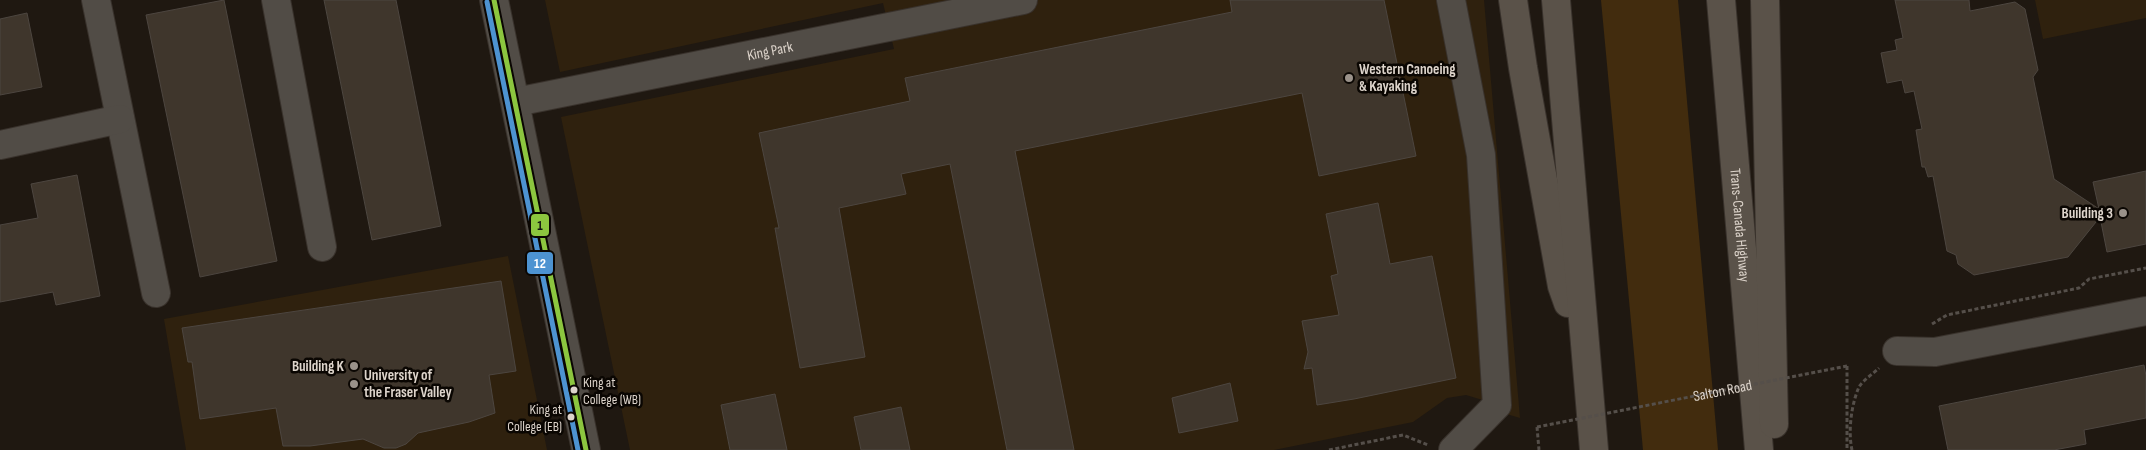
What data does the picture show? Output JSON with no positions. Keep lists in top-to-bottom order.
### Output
{
  "streets": {
    "highway": ["Trans-Canada Highway"],
    "street": ["King Park"],
    "path": ["Salton Road"]
  },
  "places": [
    "Western Canoeing & Kayaking",
    "Building 3",
    "Building K",
    "University of the Fraser Valley",
    "King at College (WB)",
    "King at College (EB)"
  ],
  "lines": ["transit line 1", "transit line 12"]
}
